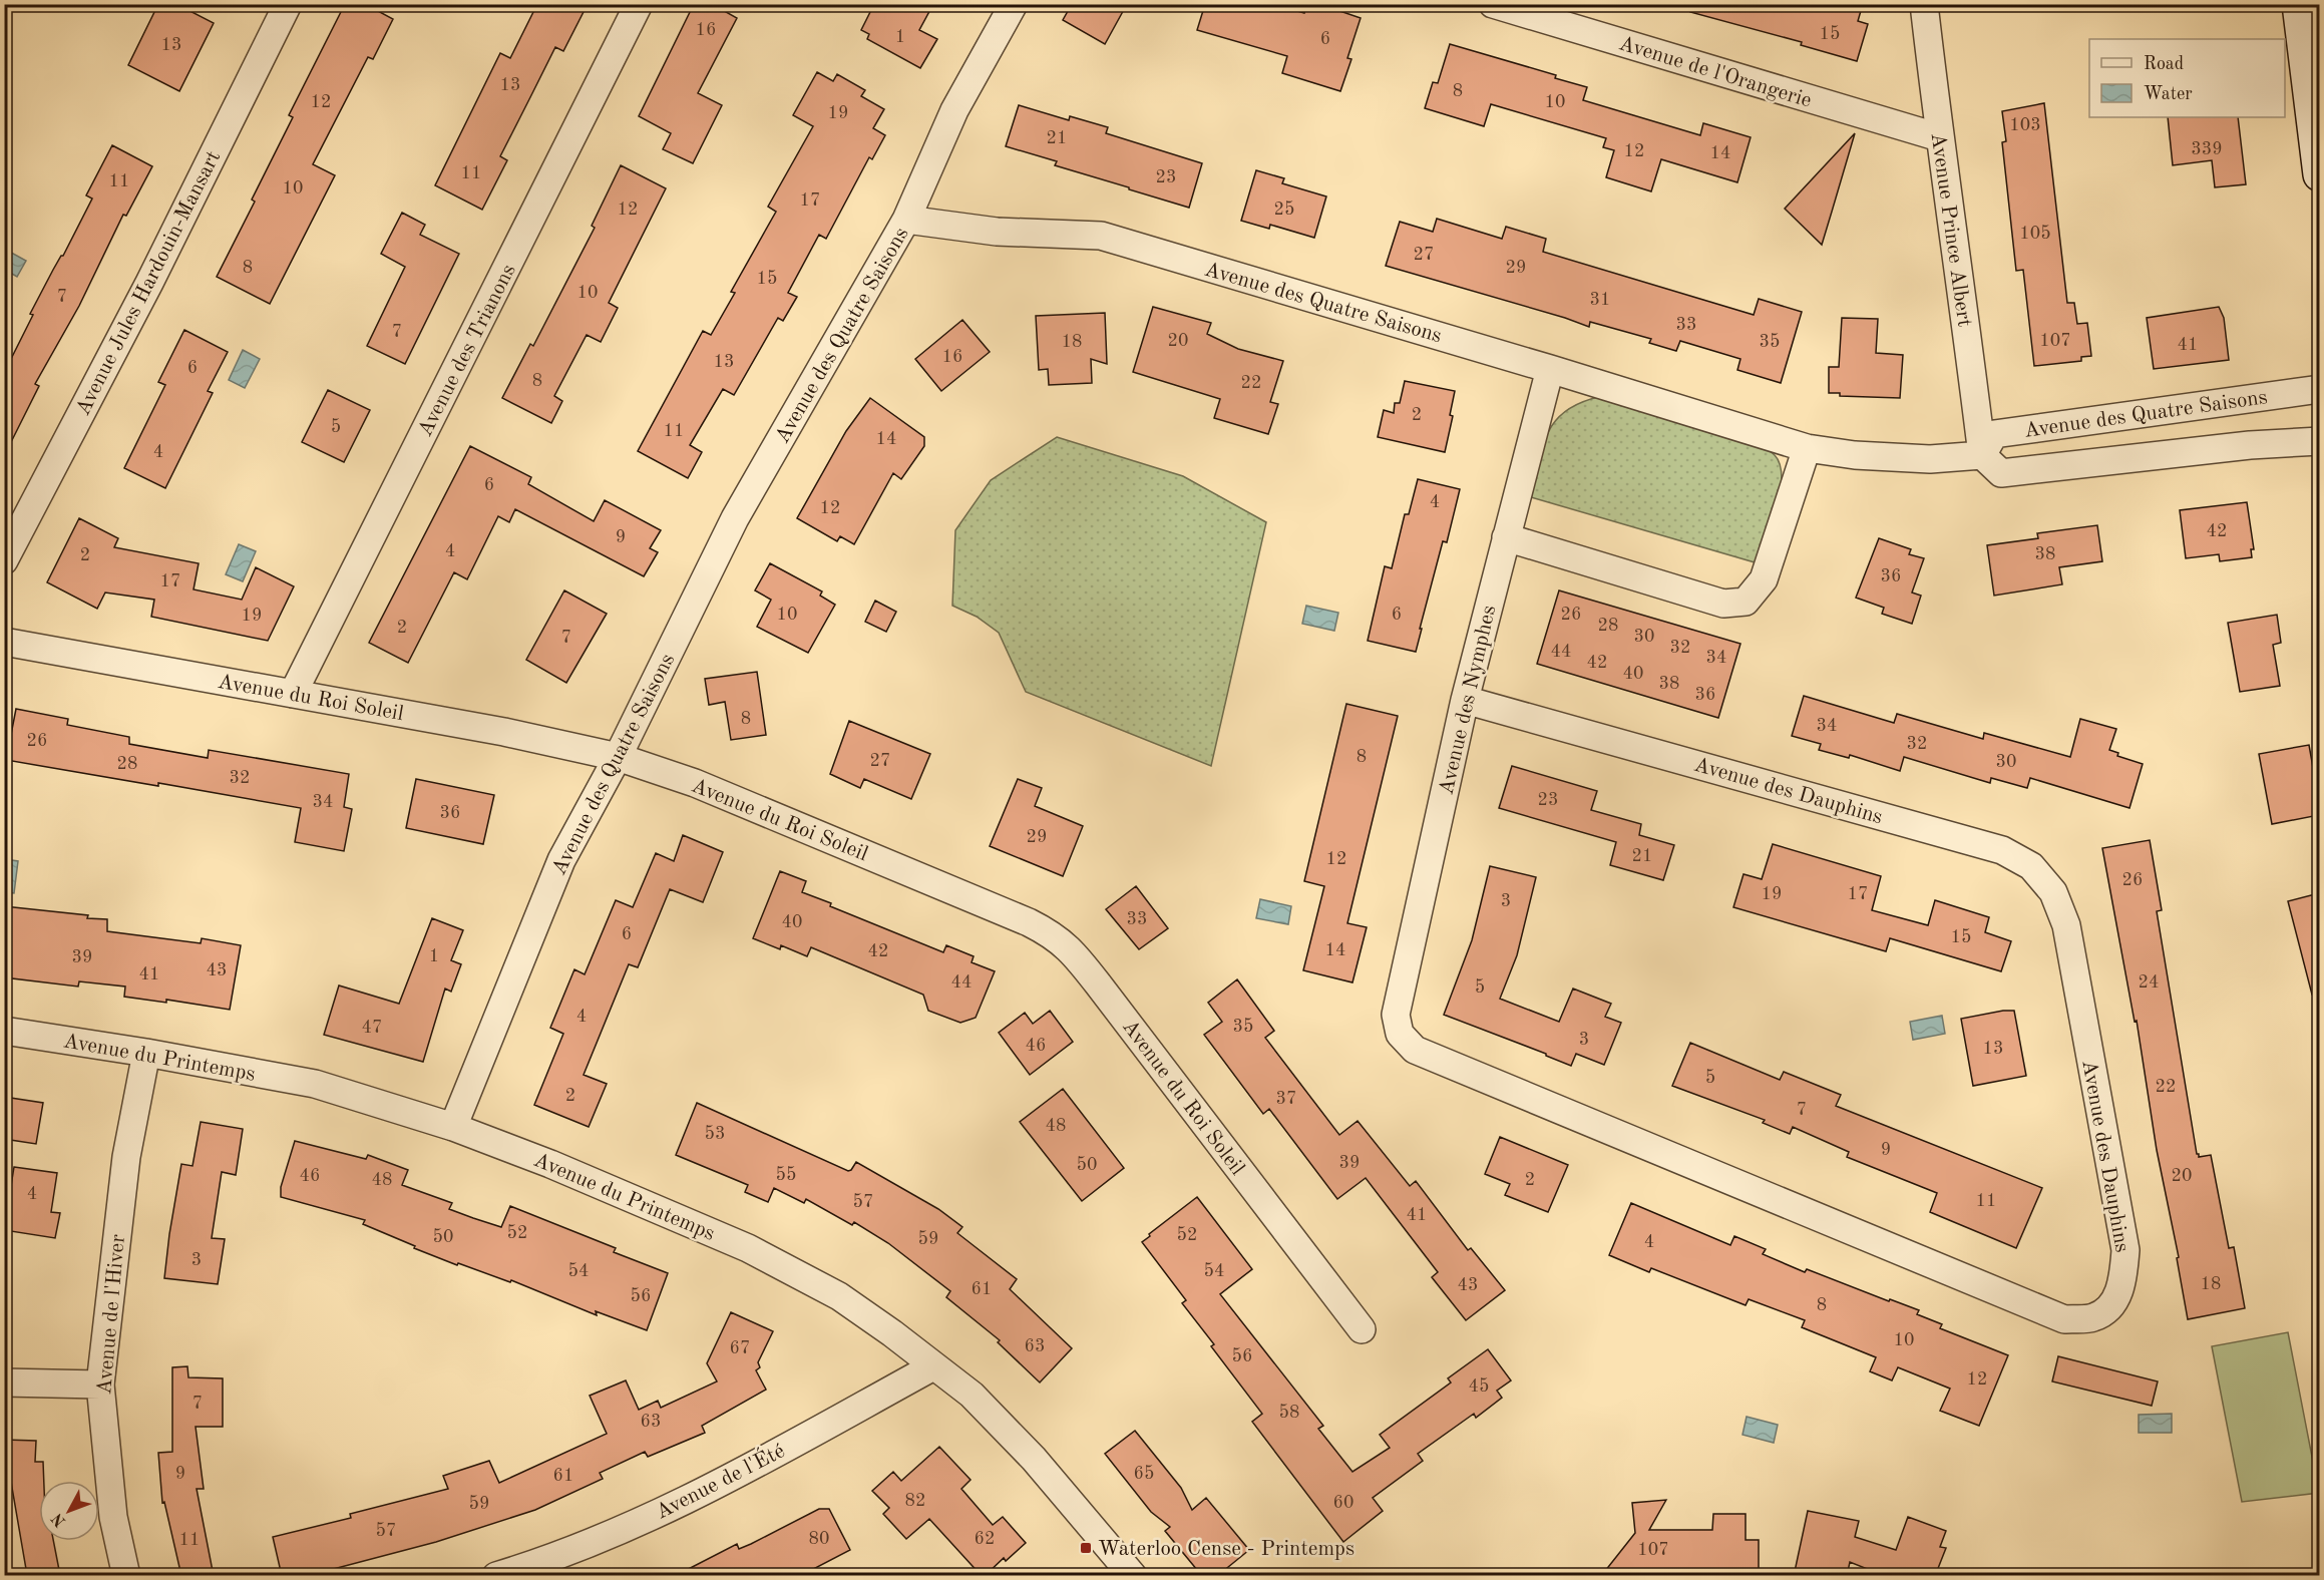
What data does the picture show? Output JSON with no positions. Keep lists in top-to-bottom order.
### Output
{
  "streets": {
    "street": [
      "Avenue de l'Orangerie",
      "Avenue Prince Albert",
      "Avenue Jules Hardouin-Mansart",
      "Avenue des Quatre Saisons",
      "Avenue des Trianons",
      "Avenue du Roi Soleil",
      "Avenue des Nymphes",
      "Avenue des Dauphins",
      "Avenue du Printemps",
      "Avenue de l'Hiver",
      "Avenue de l'Été"
    ]
  },
  "crossings": [
    ["Avenue de l'Orangerie", "Avenue Prince Albert"],
    ["Avenue Prince Albert", "Avenue des Quatre Saisons"],
    ["Avenue des Quatre Saisons", "Avenue du Roi Soleil"],
    ["Avenue des Quatre Saisons", "Avenue des Nymphes"],
    ["Avenue des Quatre Saisons", "Avenue du Printemps"],
    ["Avenue des Trianons", "Avenue du Roi Soleil"],
    ["Avenue des Nymphes", "Avenue des Dauphins"],
    ["Avenue du Printemps", "Avenue de l'Hiver"],
    ["Avenue du Printemps", "Avenue de l'Été"]
  ],
  "places": {
    "transit": ["Waterloo Cense - Printemps"]
  },
  "house_numbers": [
    "16",
    "15",
    "1",
    "6",
    "13",
    "13",
    "8",
    "12",
    "10",
    "19",
    "103",
    "21",
    "339",
    "12",
    "14",
    "11",
    "23",
    "11",
    "10",
    "17",
    "12",
    "25",
    "105",
    "27",
    "8",
    "29",
    "15",
    "10",
    "7",
    "31",
    "33",
    "7",
    "20",
    "107",
    "18",
    "35",
    "41",
    "16",
    "13",
    "6",
    "8",
    "22",
    "2",
    "5",
    "11",
    "14",
    "4",
    "6",
    "4",
    "12",
    "42",
    "9",
    "4",
    "38",
    "2",
    "36",
    "17",
    "10",
    "6",
    "26",
    "19",
    "28",
    "2",
    "30",
    "7",
    "32",
    "44",
    "34",
    "42",
    "40",
    "38",
    "36",
    "8",
    "34",
    "26",
    "32",
    "8",
    "27",
    "30",
    "28",
    "32",
    "23",
    "34",
    "36",
    "29",
    "21",
    "12",
    "26",
    "19",
    "17",
    "3",
    "33",
    "40",
    "6",
    "15",
    "14",
    "42",
    "1",
    "39",
    "43",
    "41",
    "44",
    "24",
    "5",
    "4",
    "35",
    "47",
    "3",
    "46",
    "13",
    "5",
    "22",
    "2",
    "37",
    "7",
    "48",
    "53",
    "9",
    "39",
    "50",
    "55",
    "46",
    "20",
    "48",
    "2",
    "4",
    "11",
    "57",
    "41",
    "52",
    "52",
    "50",
    "59",
    "4",
    "3",
    "54",
    "54",
    "18",
    "43",
    "61",
    "56",
    "8",
    "10",
    "63",
    "67",
    "56",
    "12",
    "45",
    "7",
    "58",
    "63",
    "9",
    "65",
    "61",
    "82",
    "60",
    "59",
    "57",
    "80",
    "62",
    "11",
    "107"
  ],
  "legend": ["Road", "Water"],
  "north": "bottom left"
}
